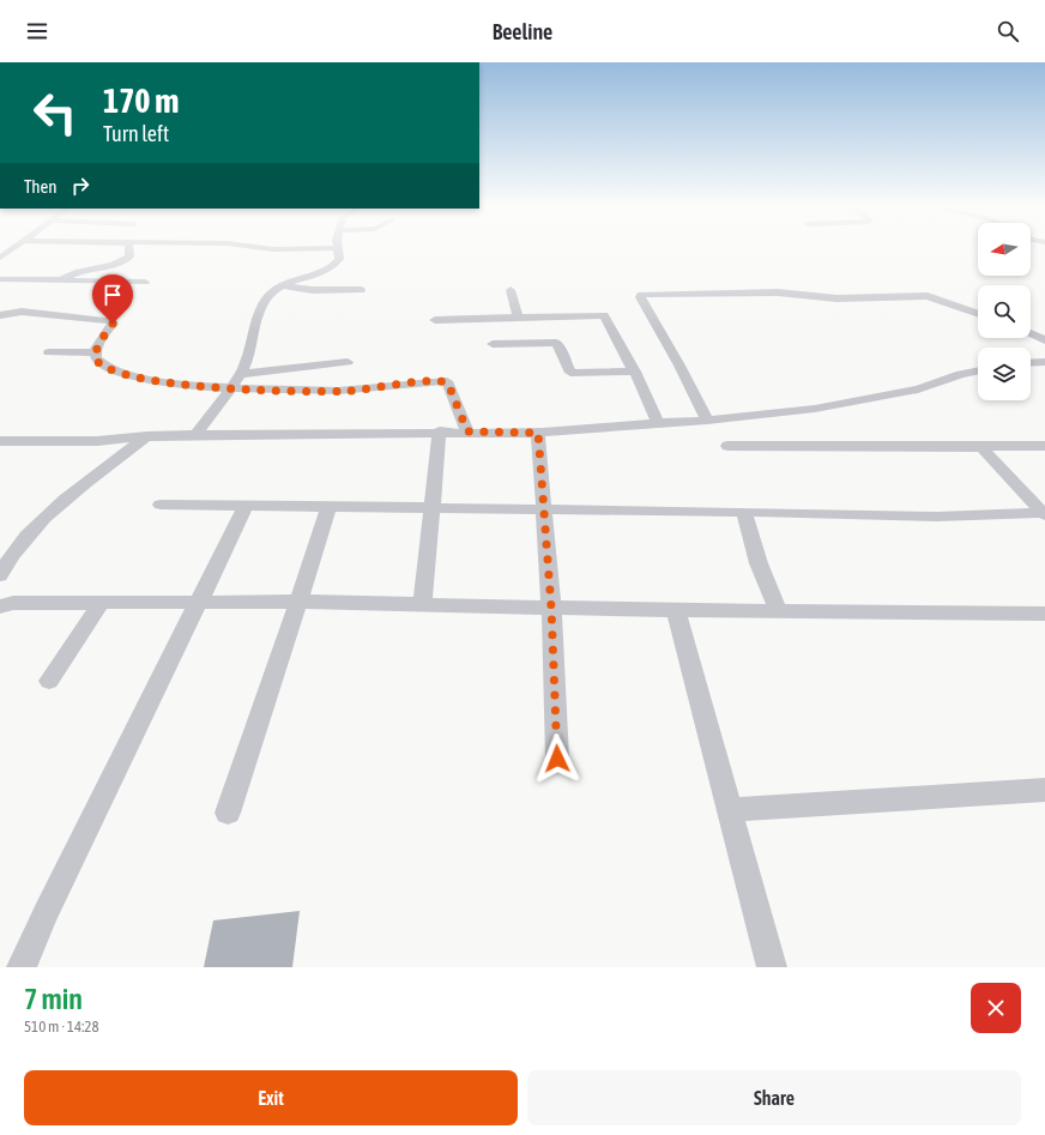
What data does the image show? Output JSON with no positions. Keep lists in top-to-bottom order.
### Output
{
  "north": "left",
  "page": {
    "header": "Beeline",
    "turn": ["170 m", "Turn left"],
    "then": "Then",
    "heading": ["7 min", "510 m · 14:28"],
    "buttons": ["Exit", "Share"]
  }
}
